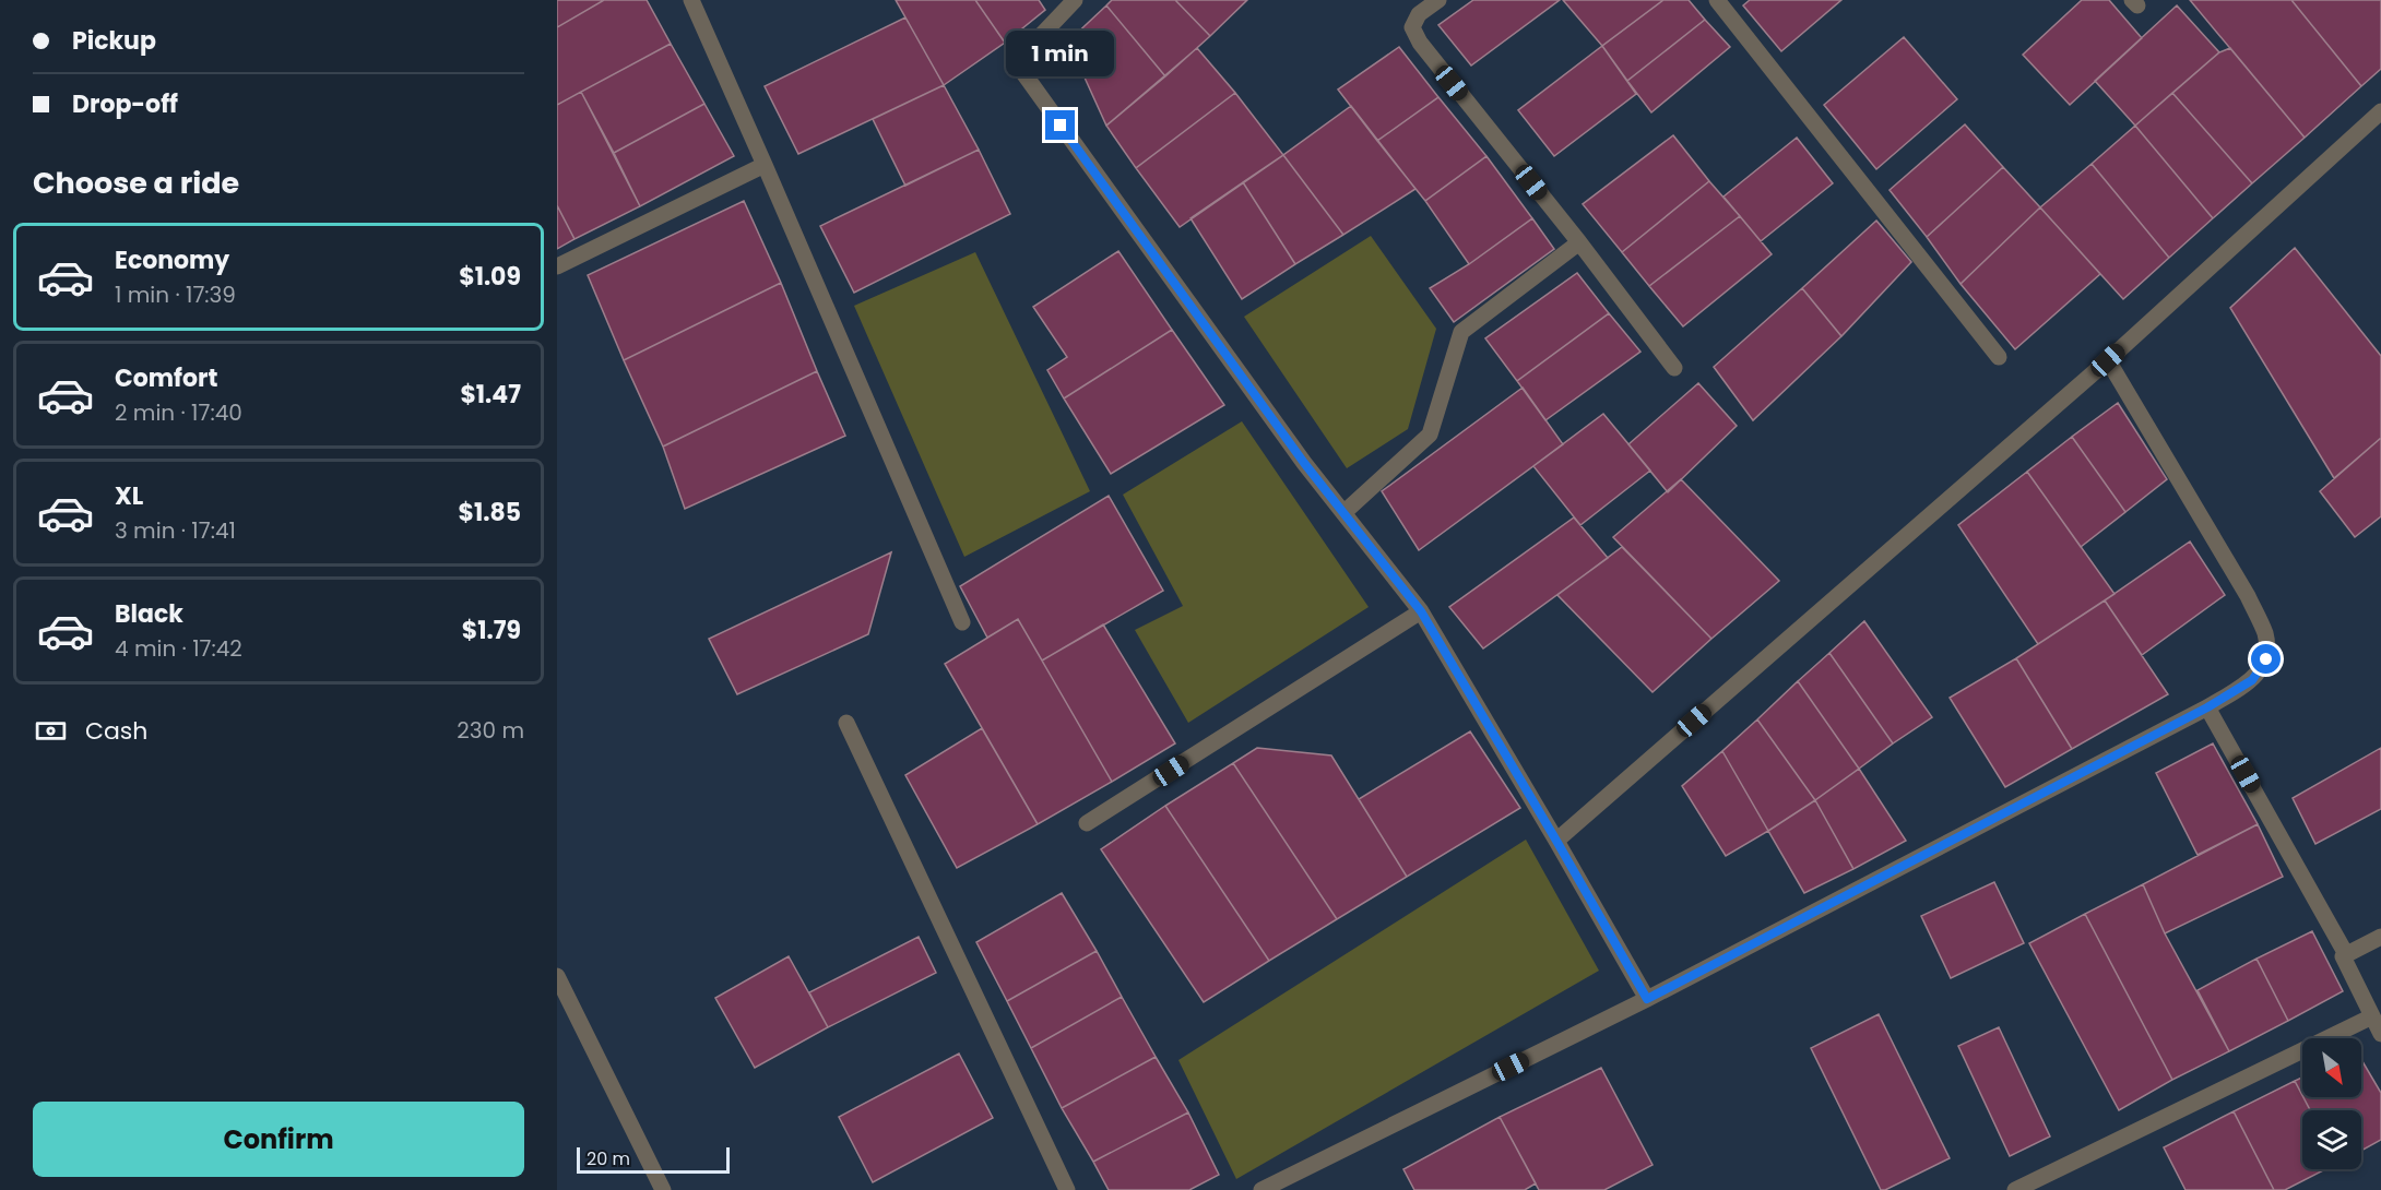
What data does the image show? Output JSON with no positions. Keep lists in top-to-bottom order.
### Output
{
  "scale_bar": "20 m",
  "north": "bottom right",
  "page": {
    "banner": ["Pickup", "Drop-off"],
    "bubble": "1 min",
    "heading": "Choose a ride",
    "list": [
      {
        "name": "Economy",
        "note": "1 min · 17:39",
        "value": "$1.09"
      },
      {
        "name": "Comfort",
        "note": "2 min · 17:40",
        "value": "$1.47"
      },
      {
        "name": "XL",
        "note": "3 min · 17:41",
        "value": "$1.85"
      },
      {
        "name": "Black",
        "note": "4 min · 17:42",
        "value": "$1.79"
      }
    ],
    "pay": ["Cash", "230 m"],
    "buttons": "Confirm",
    "scale": "20 m"
  }
}
